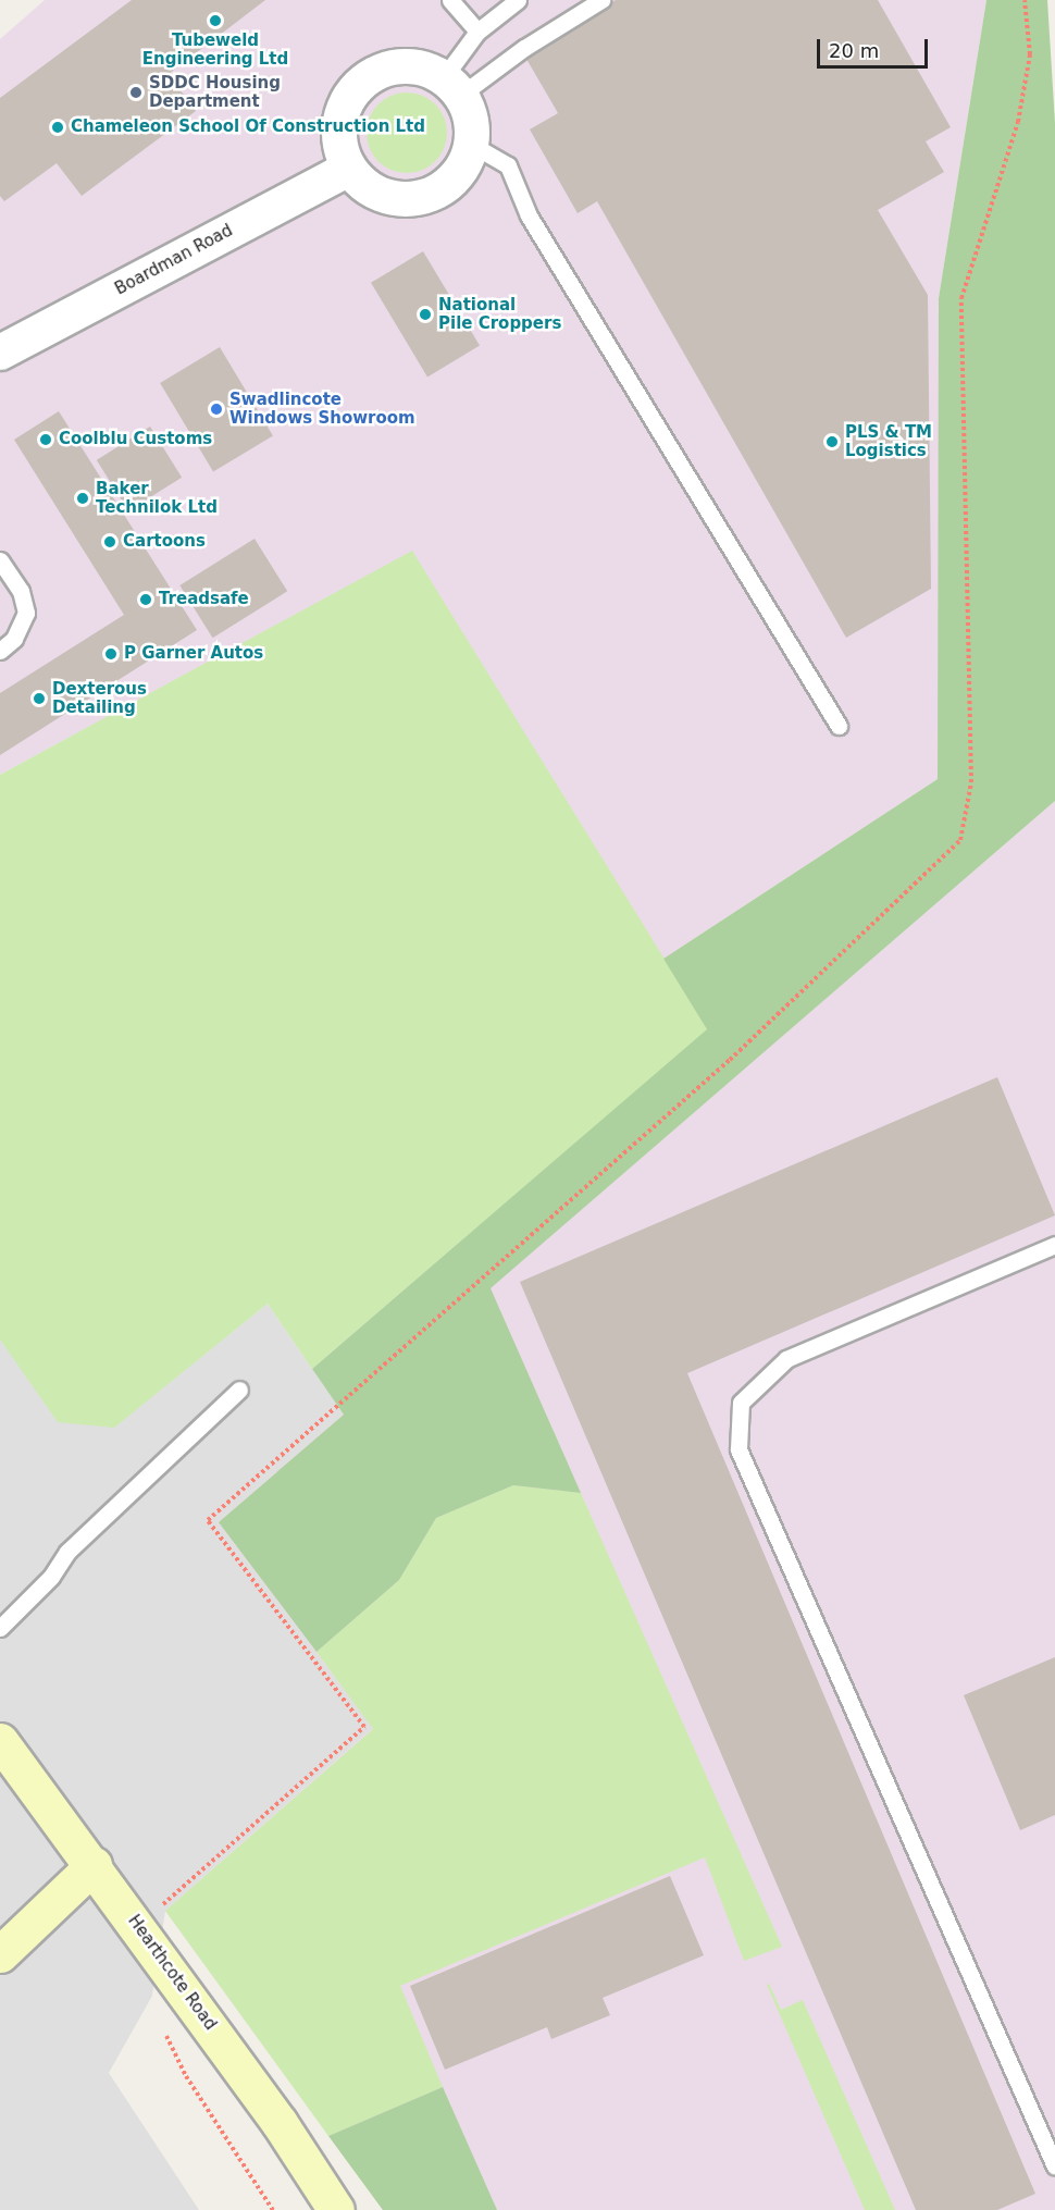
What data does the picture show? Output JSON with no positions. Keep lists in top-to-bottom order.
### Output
{
  "streets": {
    "street": ["Boardman Road", "Hearthcote Road"]
  },
  "places": [
    "Tubeweld Engineering Ltd",
    "SDDC Housing Department",
    "Chameleon School Of Construction Ltd",
    "National Pile Croppers",
    "Swadlincote Windows Showroom",
    "Coolblu Customs",
    "PLS & TM Logistics",
    "Baker Technilok Ltd",
    "Cartoons",
    "Treadsafe",
    "P Garner Autos",
    "Dexterous Detailing"
  ],
  "scale_bar": "20 m"
}
